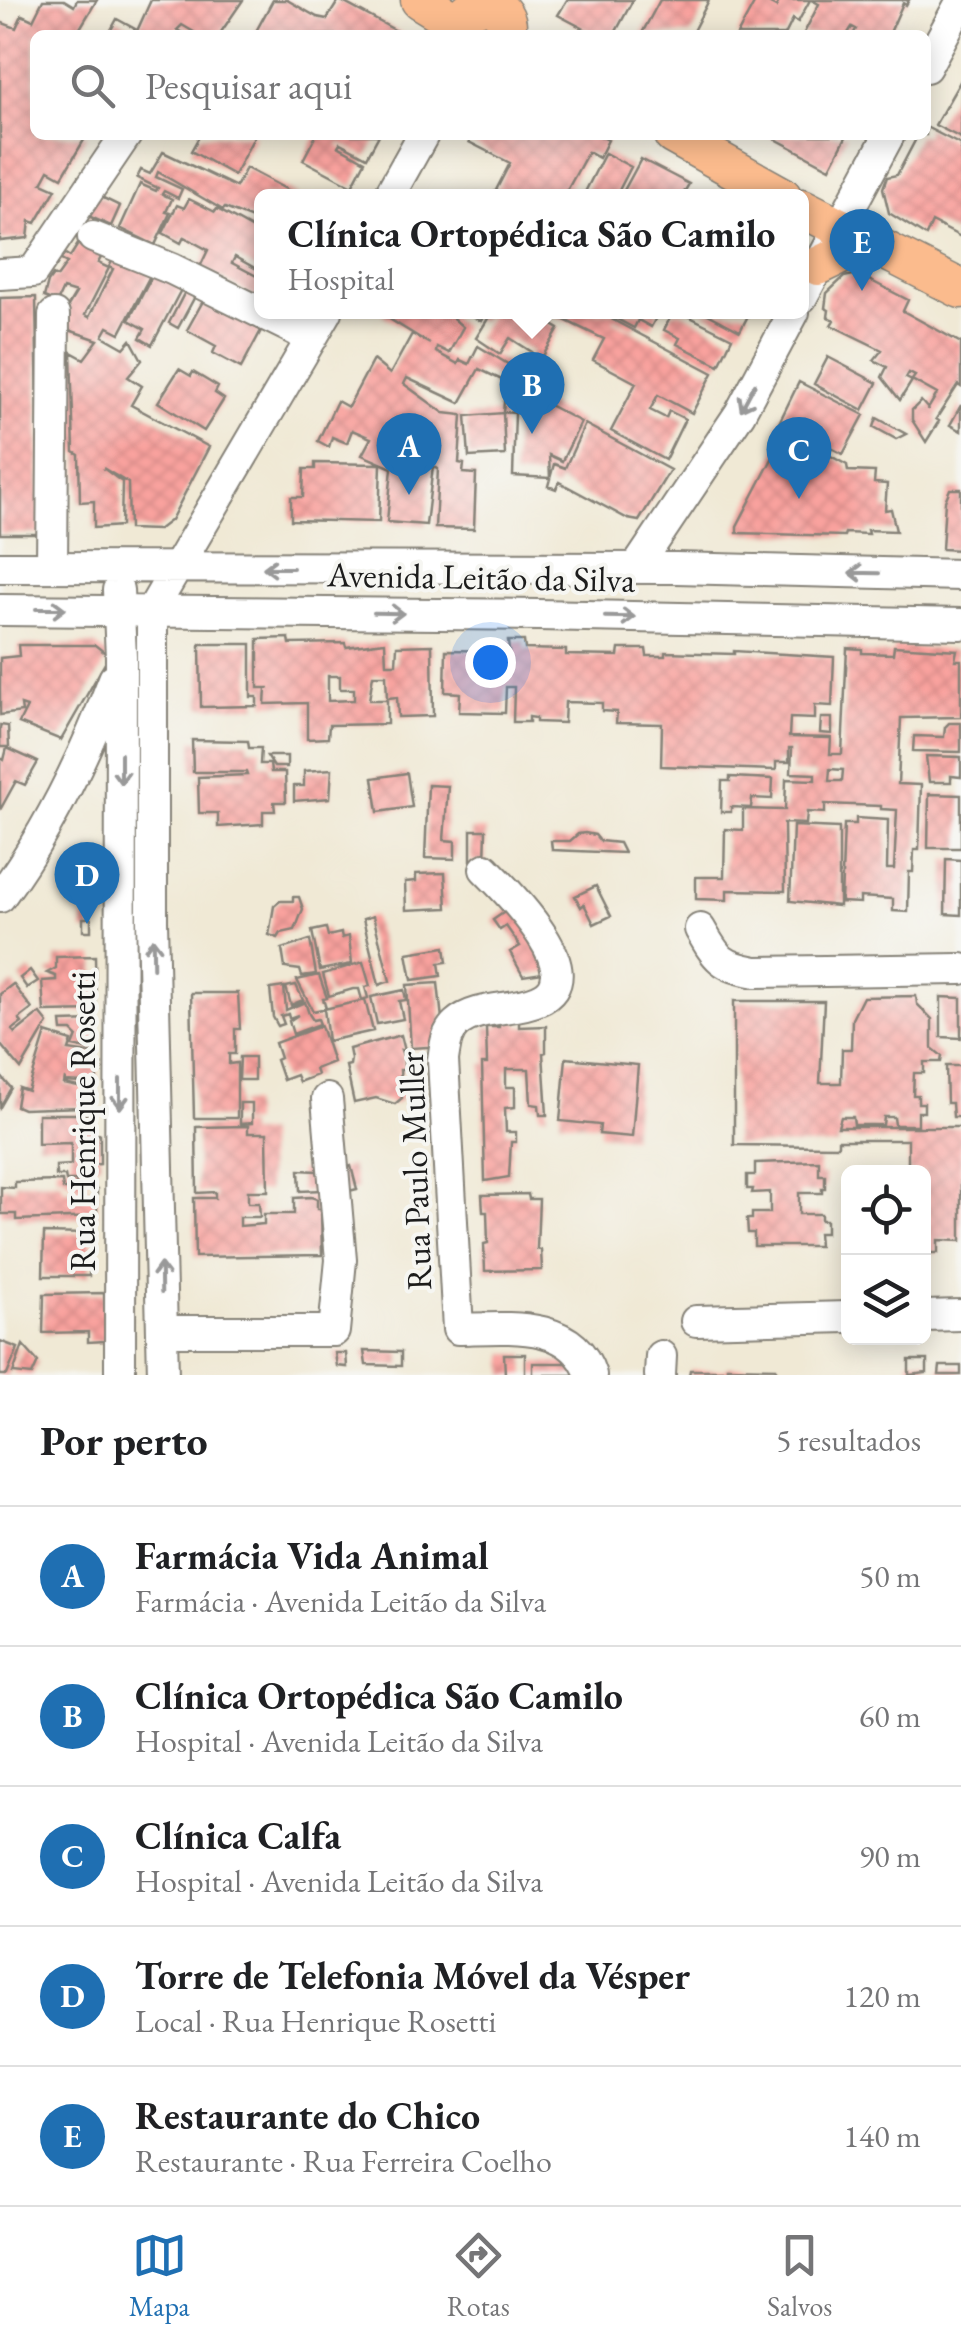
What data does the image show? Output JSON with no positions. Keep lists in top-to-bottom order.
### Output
{
  "streets": {
    "street": ["Avenida Leitão da Silva", "Rua Henrique Rosetti", "Rua Paulo Muller"]
  },
  "crossings": [
    ["Avenida Leitão da Silva", "Rua Henrique Rosetti"]
  ],
  "page": {
    "search": "Pesquisar aqui",
    "popup": ["Clínica Ortopédica São Camilo", "Hospital"],
    "pins": [
      "E",
      "B",
      "A",
      "C",
      "D"
    ],
    "heading": ["Por perto", "5 resultados"],
    "list": [
      {
        "mark": "A",
        "name": "Farmácia Vida Animal",
        "note": "Farmácia · Avenida Leitão da Silva",
        "value": "50 m"
      },
      {
        "mark": "B",
        "name": "Clínica Ortopédica São Camilo",
        "note": "Hospital · Avenida Leitão da Silva",
        "value": "60 m"
      },
      {
        "mark": "C",
        "name": "Clínica Calfa",
        "note": "Hospital · Avenida Leitão da Silva",
        "value": "90 m"
      },
      {
        "mark": "D",
        "name": "Torre de Telefonia Móvel da Vésper",
        "note": "Local · Rua Henrique Rosetti",
        "value": "120 m"
      },
      {
        "mark": "E",
        "name": "Restaurante do Chico",
        "note": "Restaurante · Rua Ferreira Coelho",
        "value": "140 m"
      }
    ],
    "nav": ["Mapa", "Rotas", "Salvos"]
  }
}
